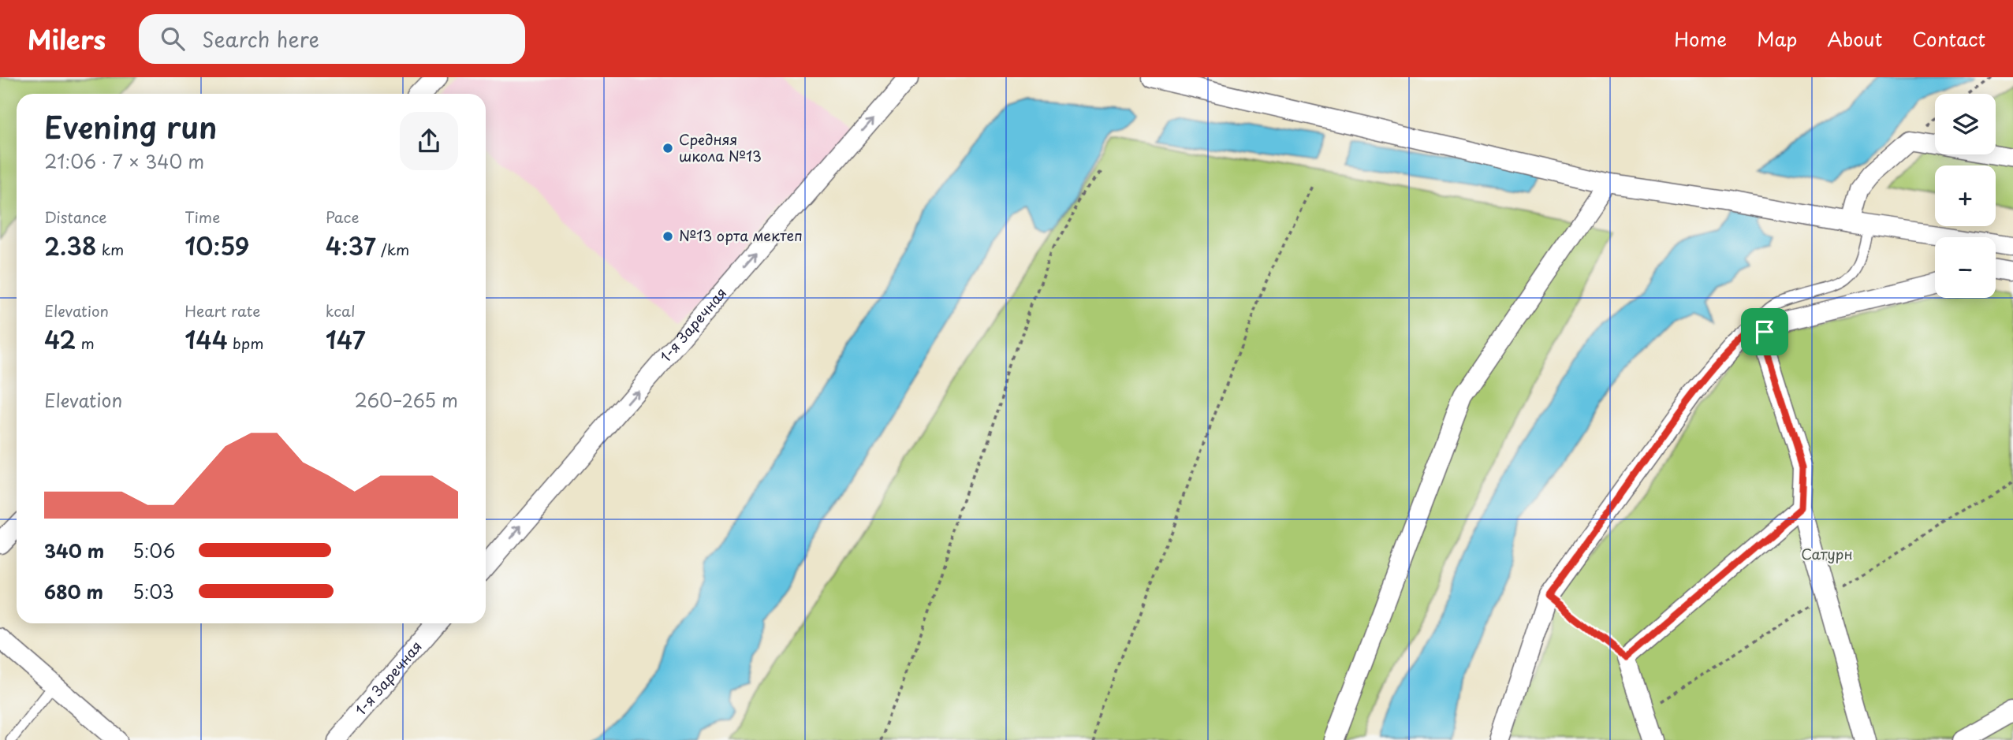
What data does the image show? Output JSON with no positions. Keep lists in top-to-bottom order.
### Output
{
  "streets": {
    "street": ["1-я Заречная"]
  },
  "one_way": ["1-я Заречная"],
  "parks": ["Сатурн"],
  "places": ["Средняя школа №13", "№13 орта мектеп"],
  "page": {
    "header": "Milers",
    "search": "Search here",
    "nav": [
      "Home",
      "Map",
      "About",
      "Contact"
    ],
    "map_buttons": ["+", "−"],
    "heading": ["Evening run", "21:06 · 7 × 340 m"],
    "stats": [
      ["Distance", "2.38 km"],
      ["Time", "10:59"],
      ["Pace", "4:37 /km"],
      ["Elevation", "42 m"],
      ["Heart rate", "144 bpm"],
      ["kcal", "147"]
    ],
    "chart": ["Elevation", "260–265 m"],
    "list": [
      {
        "name": "340 m",
        "note": "5:06"
      },
      {
        "name": "680 m",
        "note": "5:03"
      }
    ]
  }
}
